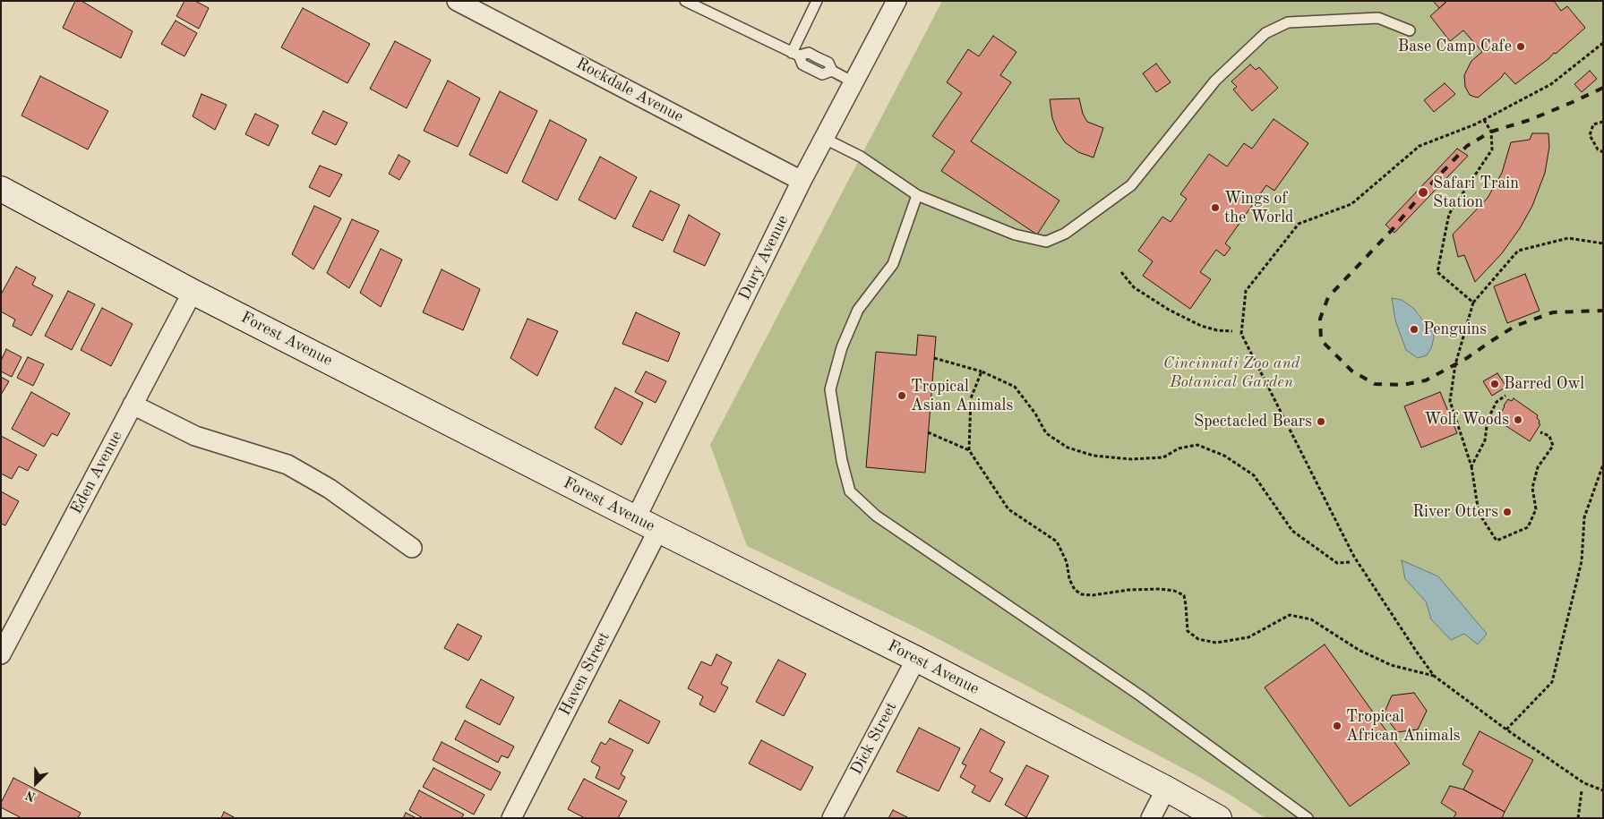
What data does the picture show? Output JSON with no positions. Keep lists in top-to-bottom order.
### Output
{
  "streets": {
    "street": [
      "Rockdale Avenue",
      "Dury Avenue",
      "Forest Avenue",
      "Eden Avenue",
      "Haven Street",
      "Dick Street"
    ]
  },
  "crossings": [
    ["Rockdale Avenue", "Dury Avenue"],
    ["Dury Avenue", "Forest Avenue"],
    ["Forest Avenue", "Eden Avenue"],
    ["Forest Avenue", "Haven Street"],
    ["Forest Avenue", "Dick Street"]
  ],
  "parks": ["Cincinnati Zoo and Botanical Garden"],
  "places": [
    "Base Camp Cafe",
    "Safari Train Station",
    "Wings of the World",
    "Penguins",
    "Barred Owl",
    "Tropical Asian Animals",
    "Wolf Woods",
    "Spectacled Bears",
    "River Otters",
    "Tropical African Animals"
  ],
  "north": "bottom left"
}
